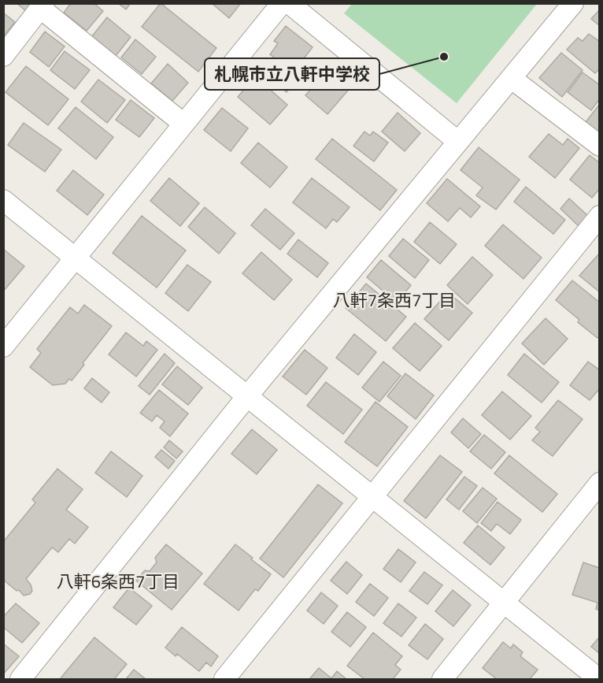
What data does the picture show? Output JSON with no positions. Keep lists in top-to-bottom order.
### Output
{
  "districts": ["八軒7条西7丁目", "八軒6条西7丁目"],
  "places": ["札幌市立八軒中学校"]
}
